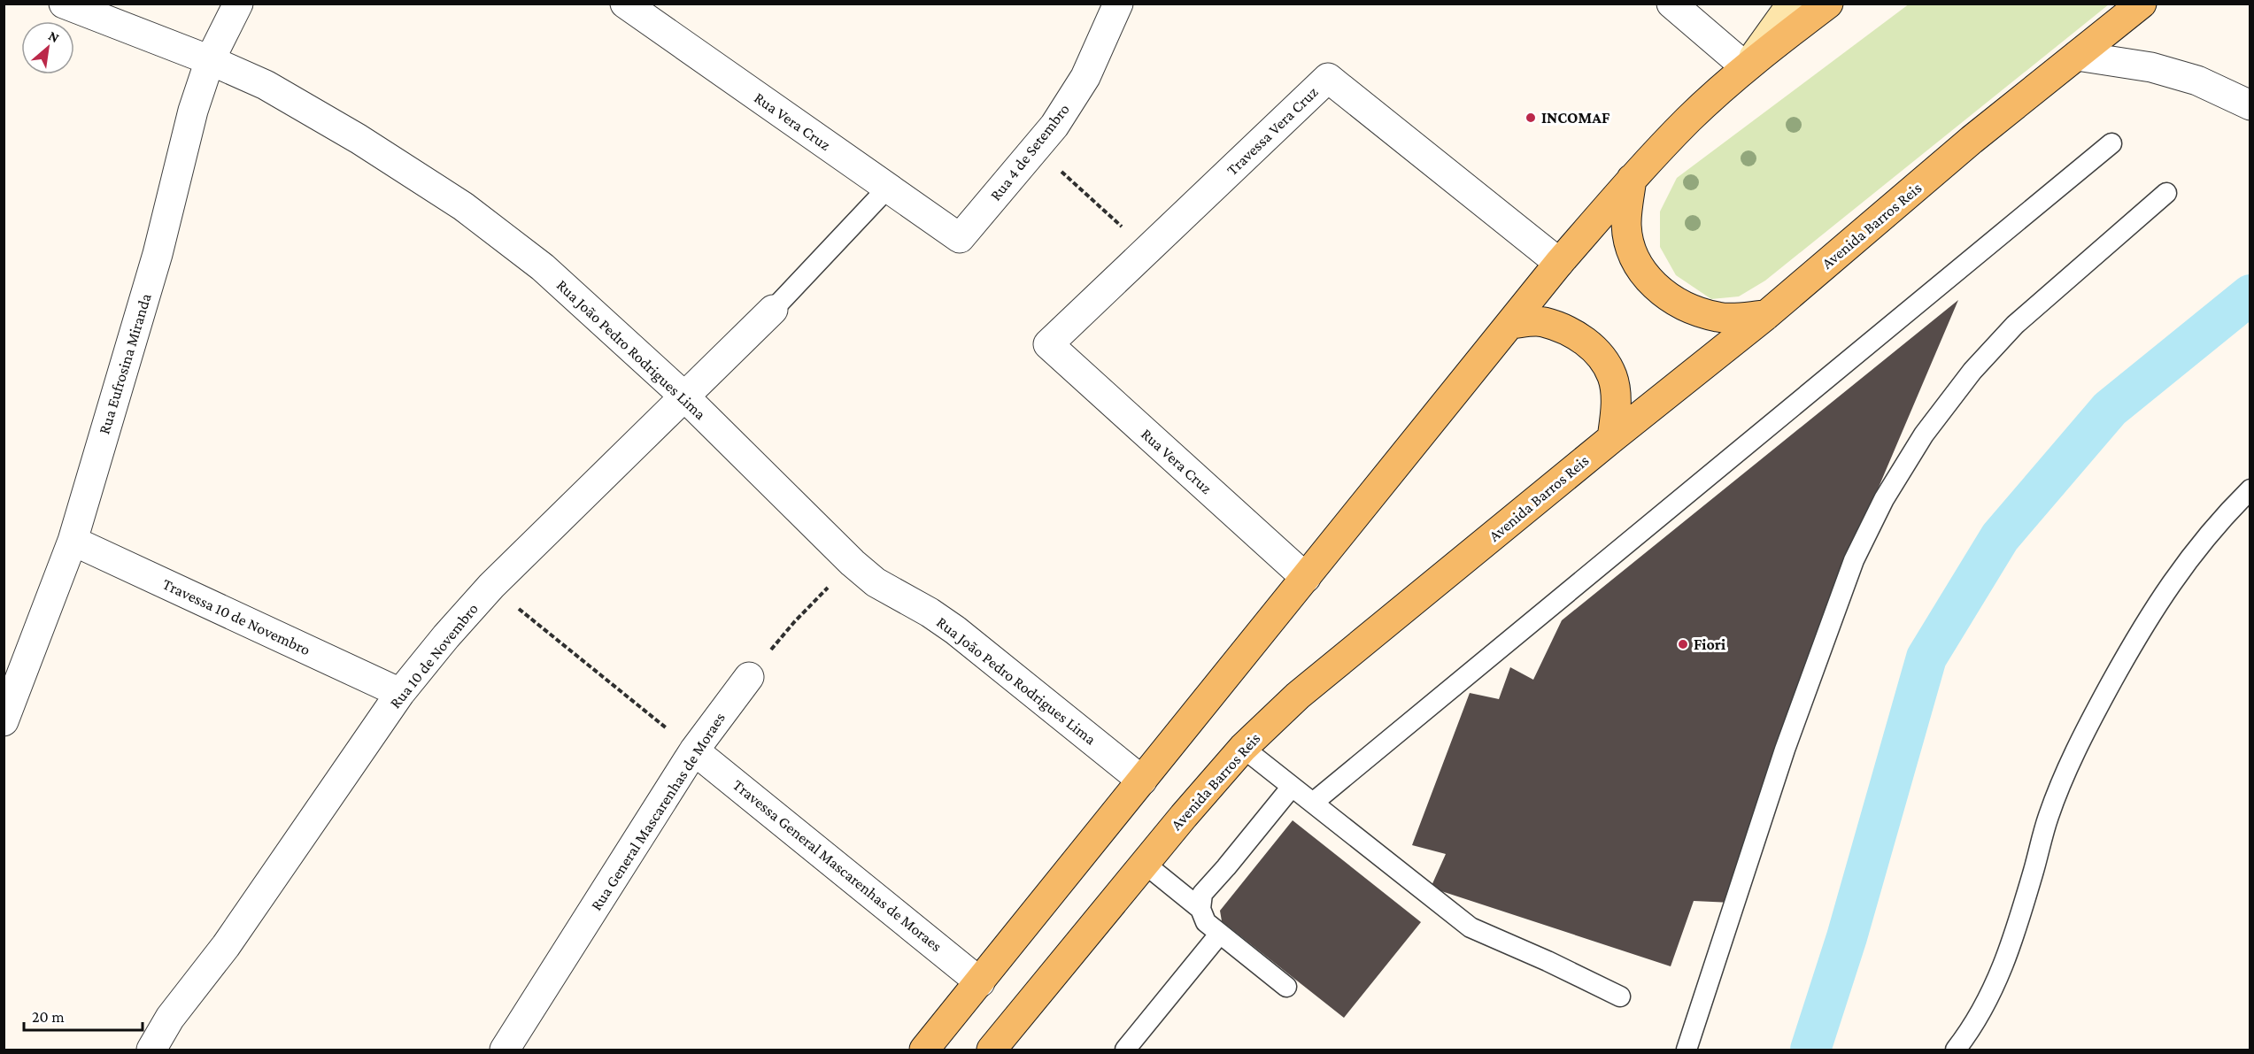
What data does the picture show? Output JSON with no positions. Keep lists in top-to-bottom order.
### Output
{
  "streets": {
    "main road": ["Avenida Barros Reis"],
    "street": [
      "Rua Vera Cruz",
      "Travessa Vera Cruz",
      "Rua 4 de Setembro",
      "Rua João Pedro Rodrigues Lima",
      "Rua Eufrosina Miranda",
      "Travessa 10 de Novembro",
      "Rua 10 de Novembro",
      "Rua General Mascarenhas de Moraes",
      "Travessa General Mascarenhas de Moraes"
    ]
  },
  "crossings": [
    ["Rua Vera Cruz", "Travessa Vera Cruz"],
    ["Rua Vera Cruz", "Rua 4 de Setembro"],
    ["Rua João Pedro Rodrigues Lima", "Rua Eufrosina Miranda"],
    ["Rua João Pedro Rodrigues Lima", "Rua 10 de Novembro"],
    ["Rua Eufrosina Miranda", "Travessa 10 de Novembro"],
    ["Travessa 10 de Novembro", "Rua 10 de Novembro"],
    ["Rua General Mascarenhas de Moraes", "Travessa General Mascarenhas de Moraes"]
  ],
  "places": ["INCOMAF", "Fiori"],
  "scale_bar": "20 m",
  "north": "top right"
}
